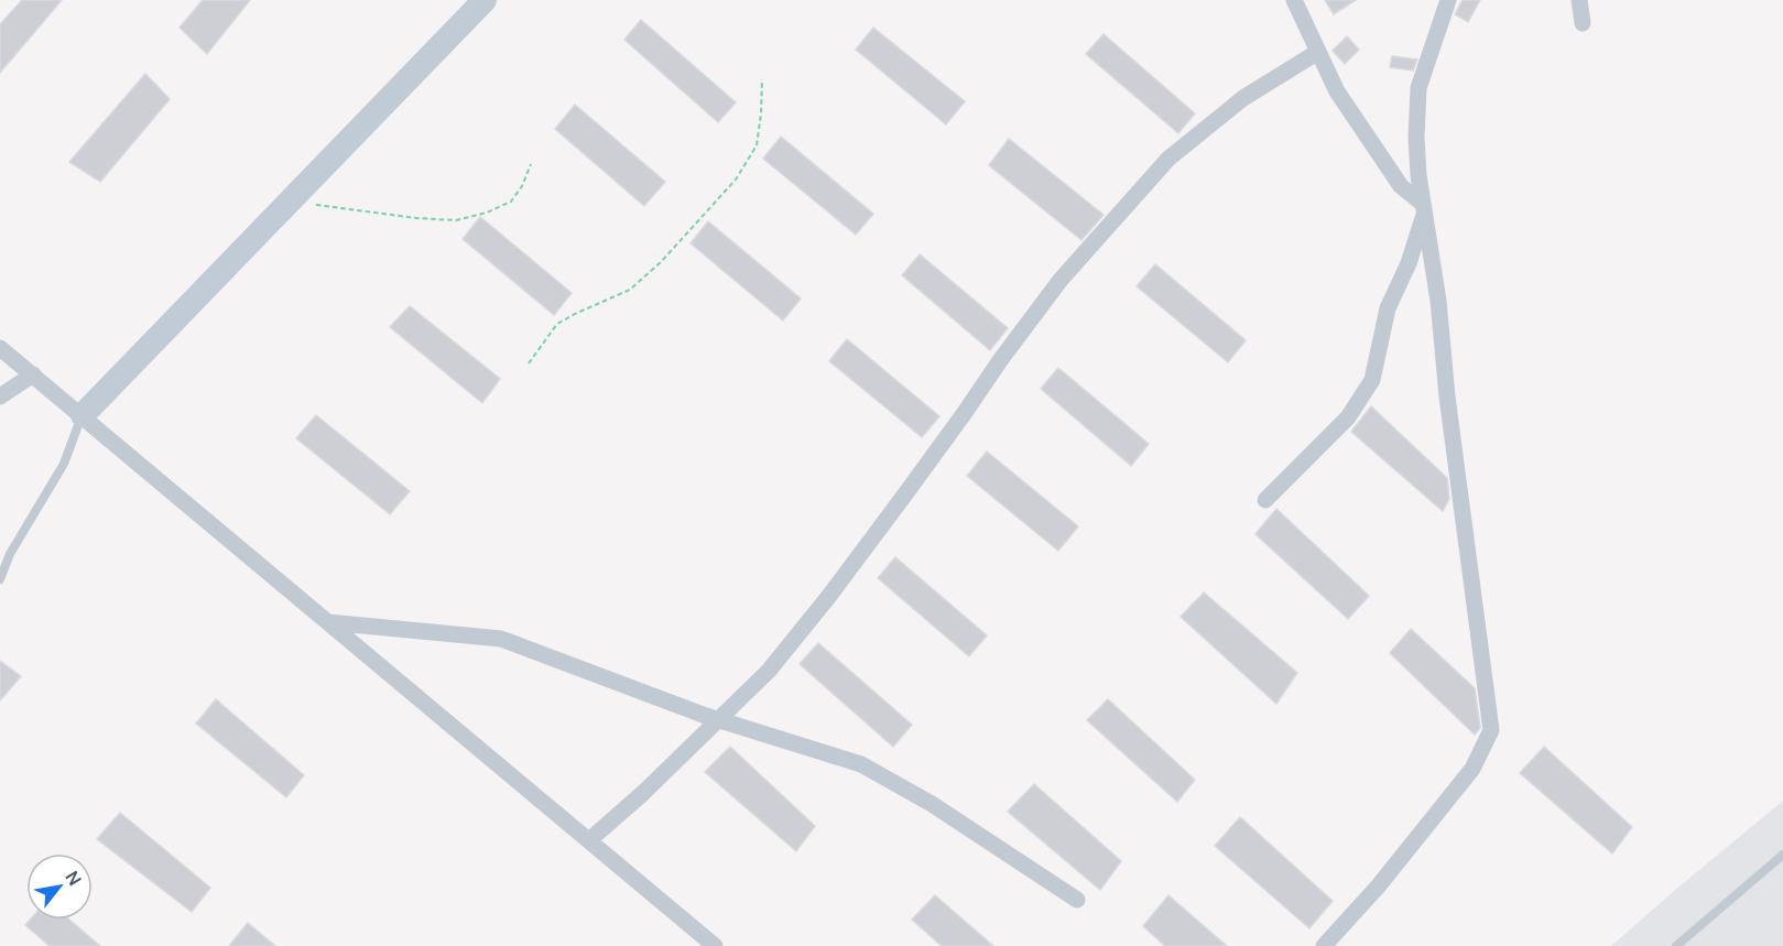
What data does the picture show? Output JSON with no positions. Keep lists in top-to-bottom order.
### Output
{
  "north": "top right"
}
